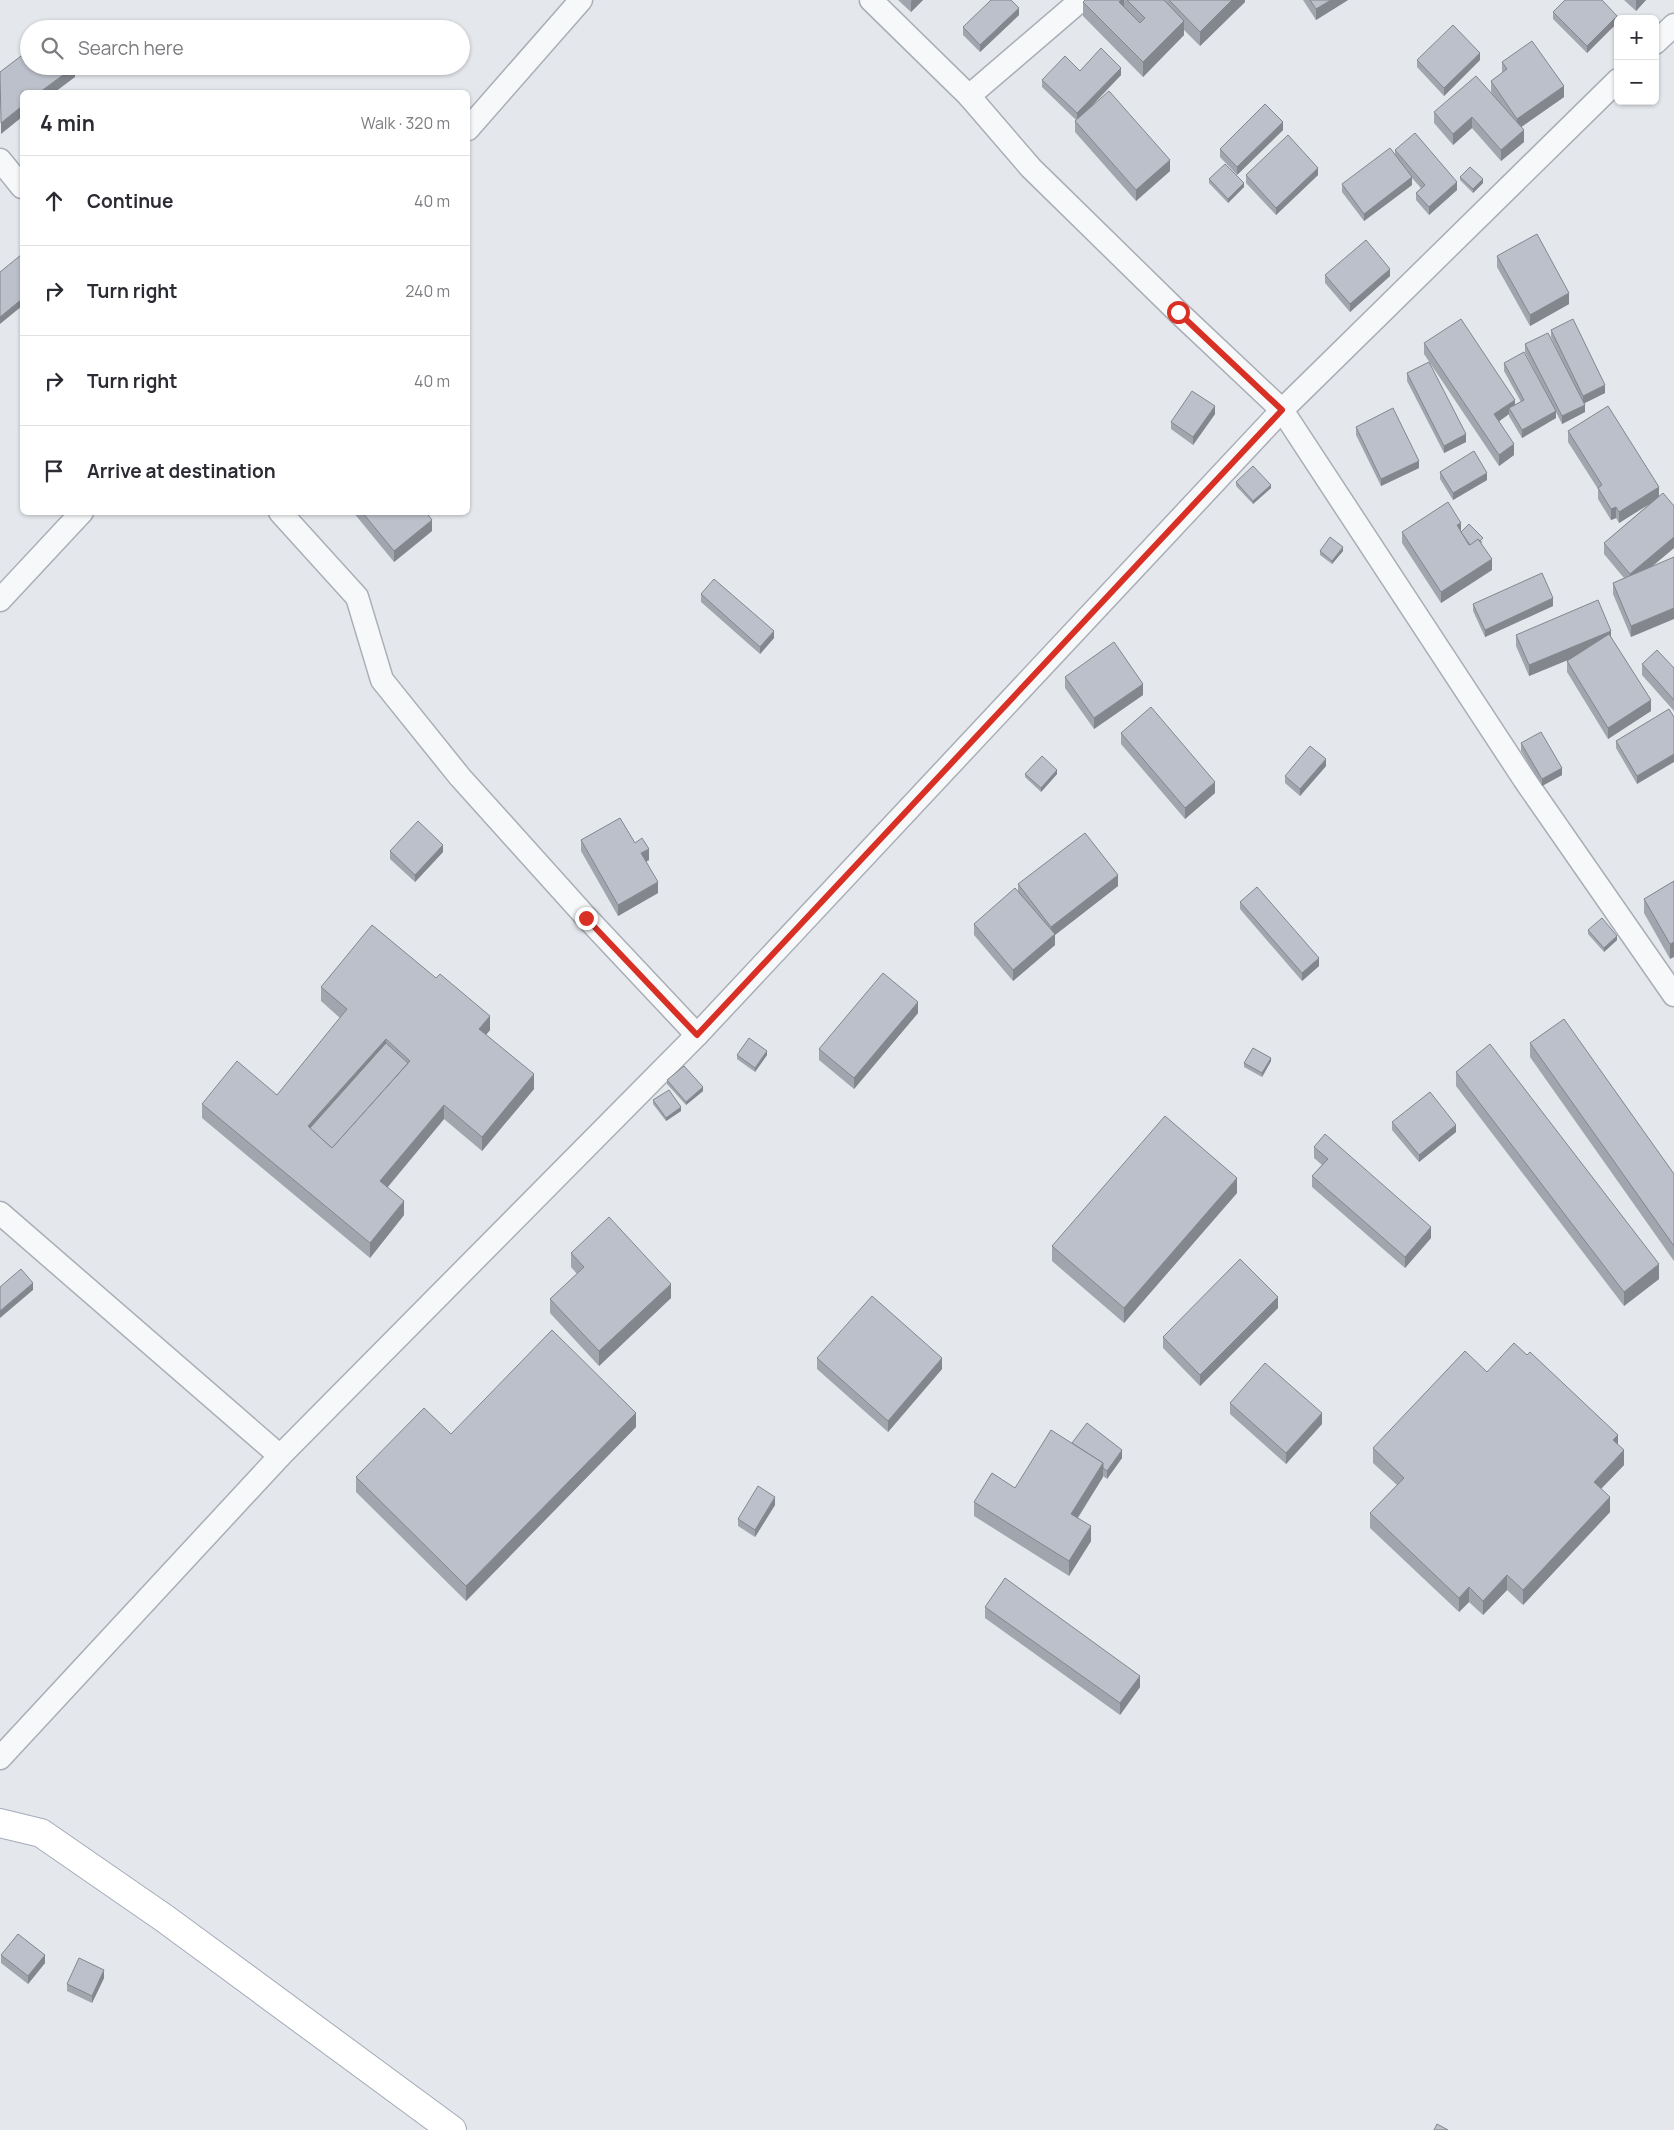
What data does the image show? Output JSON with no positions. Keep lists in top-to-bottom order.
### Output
{
  "page": {
    "map_buttons": ["+", "−"],
    "search": "Search here",
    "heading": ["4 min", "Walk · 320 m"],
    "list": [
      ["Continue", "40 m"],
      ["Turn right", "240 m"],
      ["Turn right", "40 m"],
      "Arrive at destination"
    ]
  }
}
